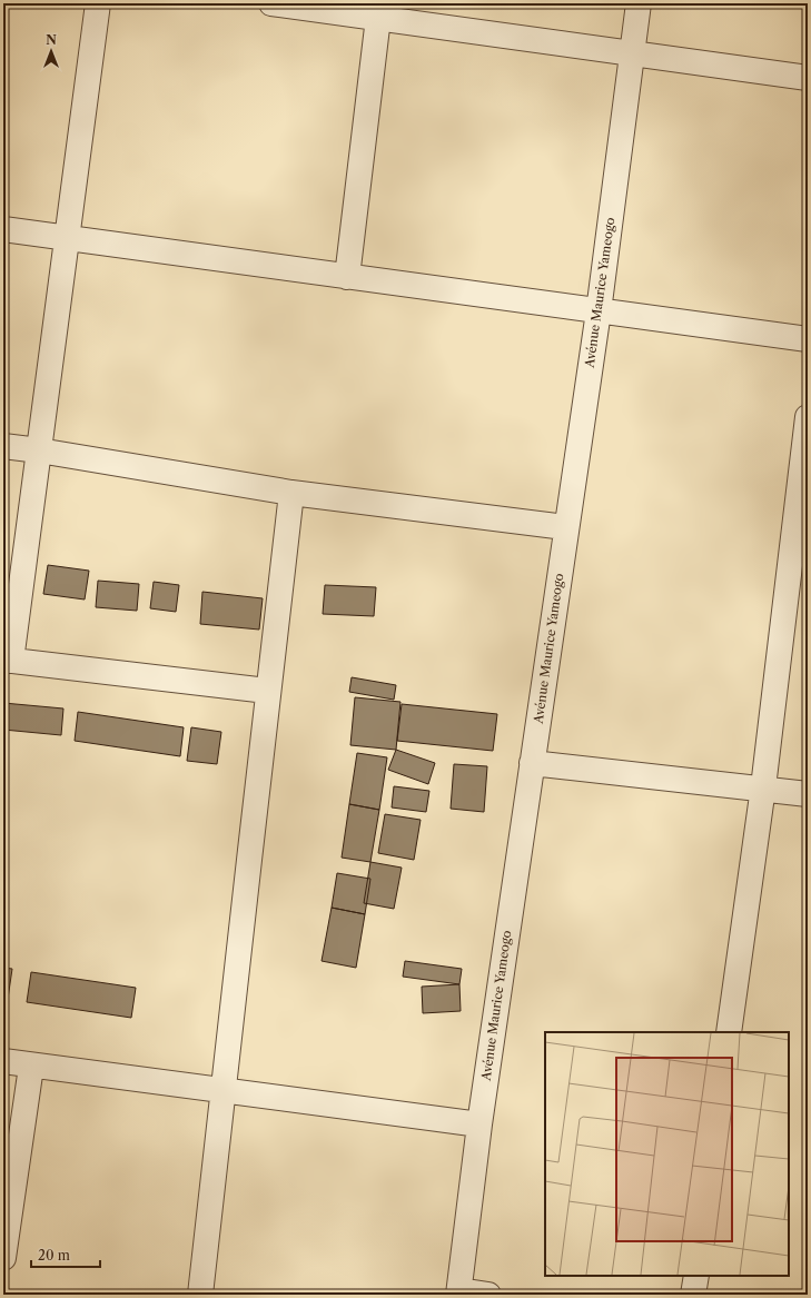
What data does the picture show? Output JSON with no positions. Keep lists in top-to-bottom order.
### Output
{
  "streets": {
    "street": ["Avénue Maurice Yameogo"]
  },
  "scale_bar": "20 m",
  "north": "top"
}
